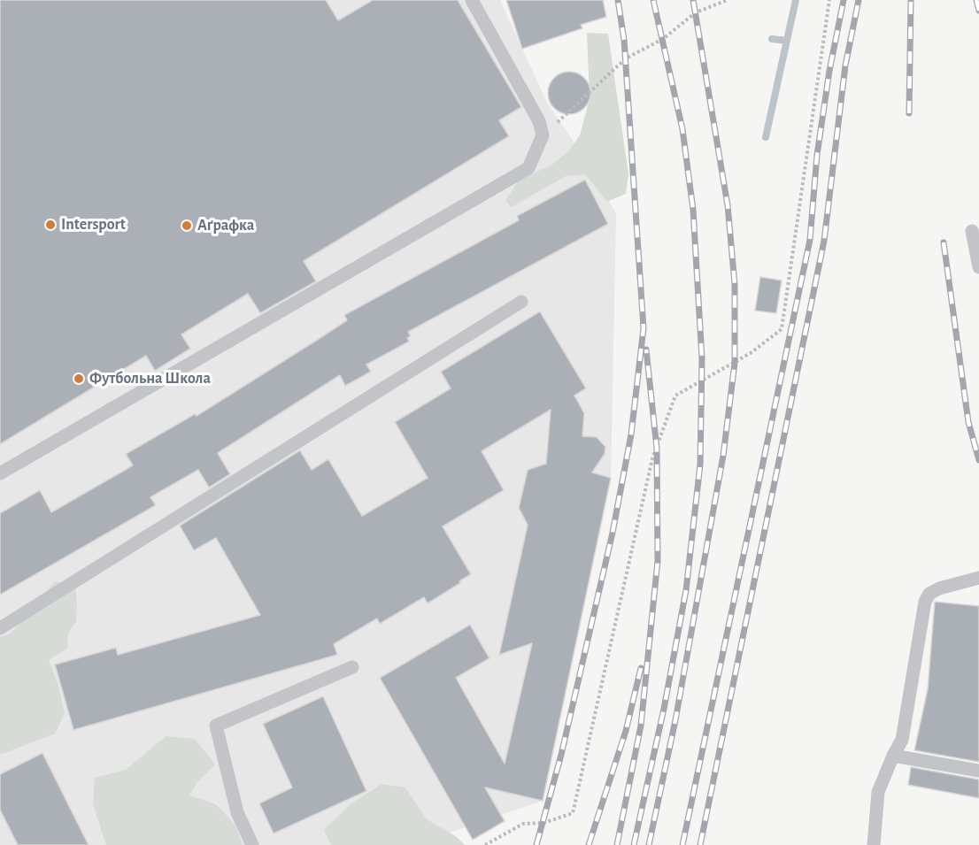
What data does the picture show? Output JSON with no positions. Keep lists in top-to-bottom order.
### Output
{
  "places": ["Intersport", "Аґрафка", "Футбольна Школа"]
}
